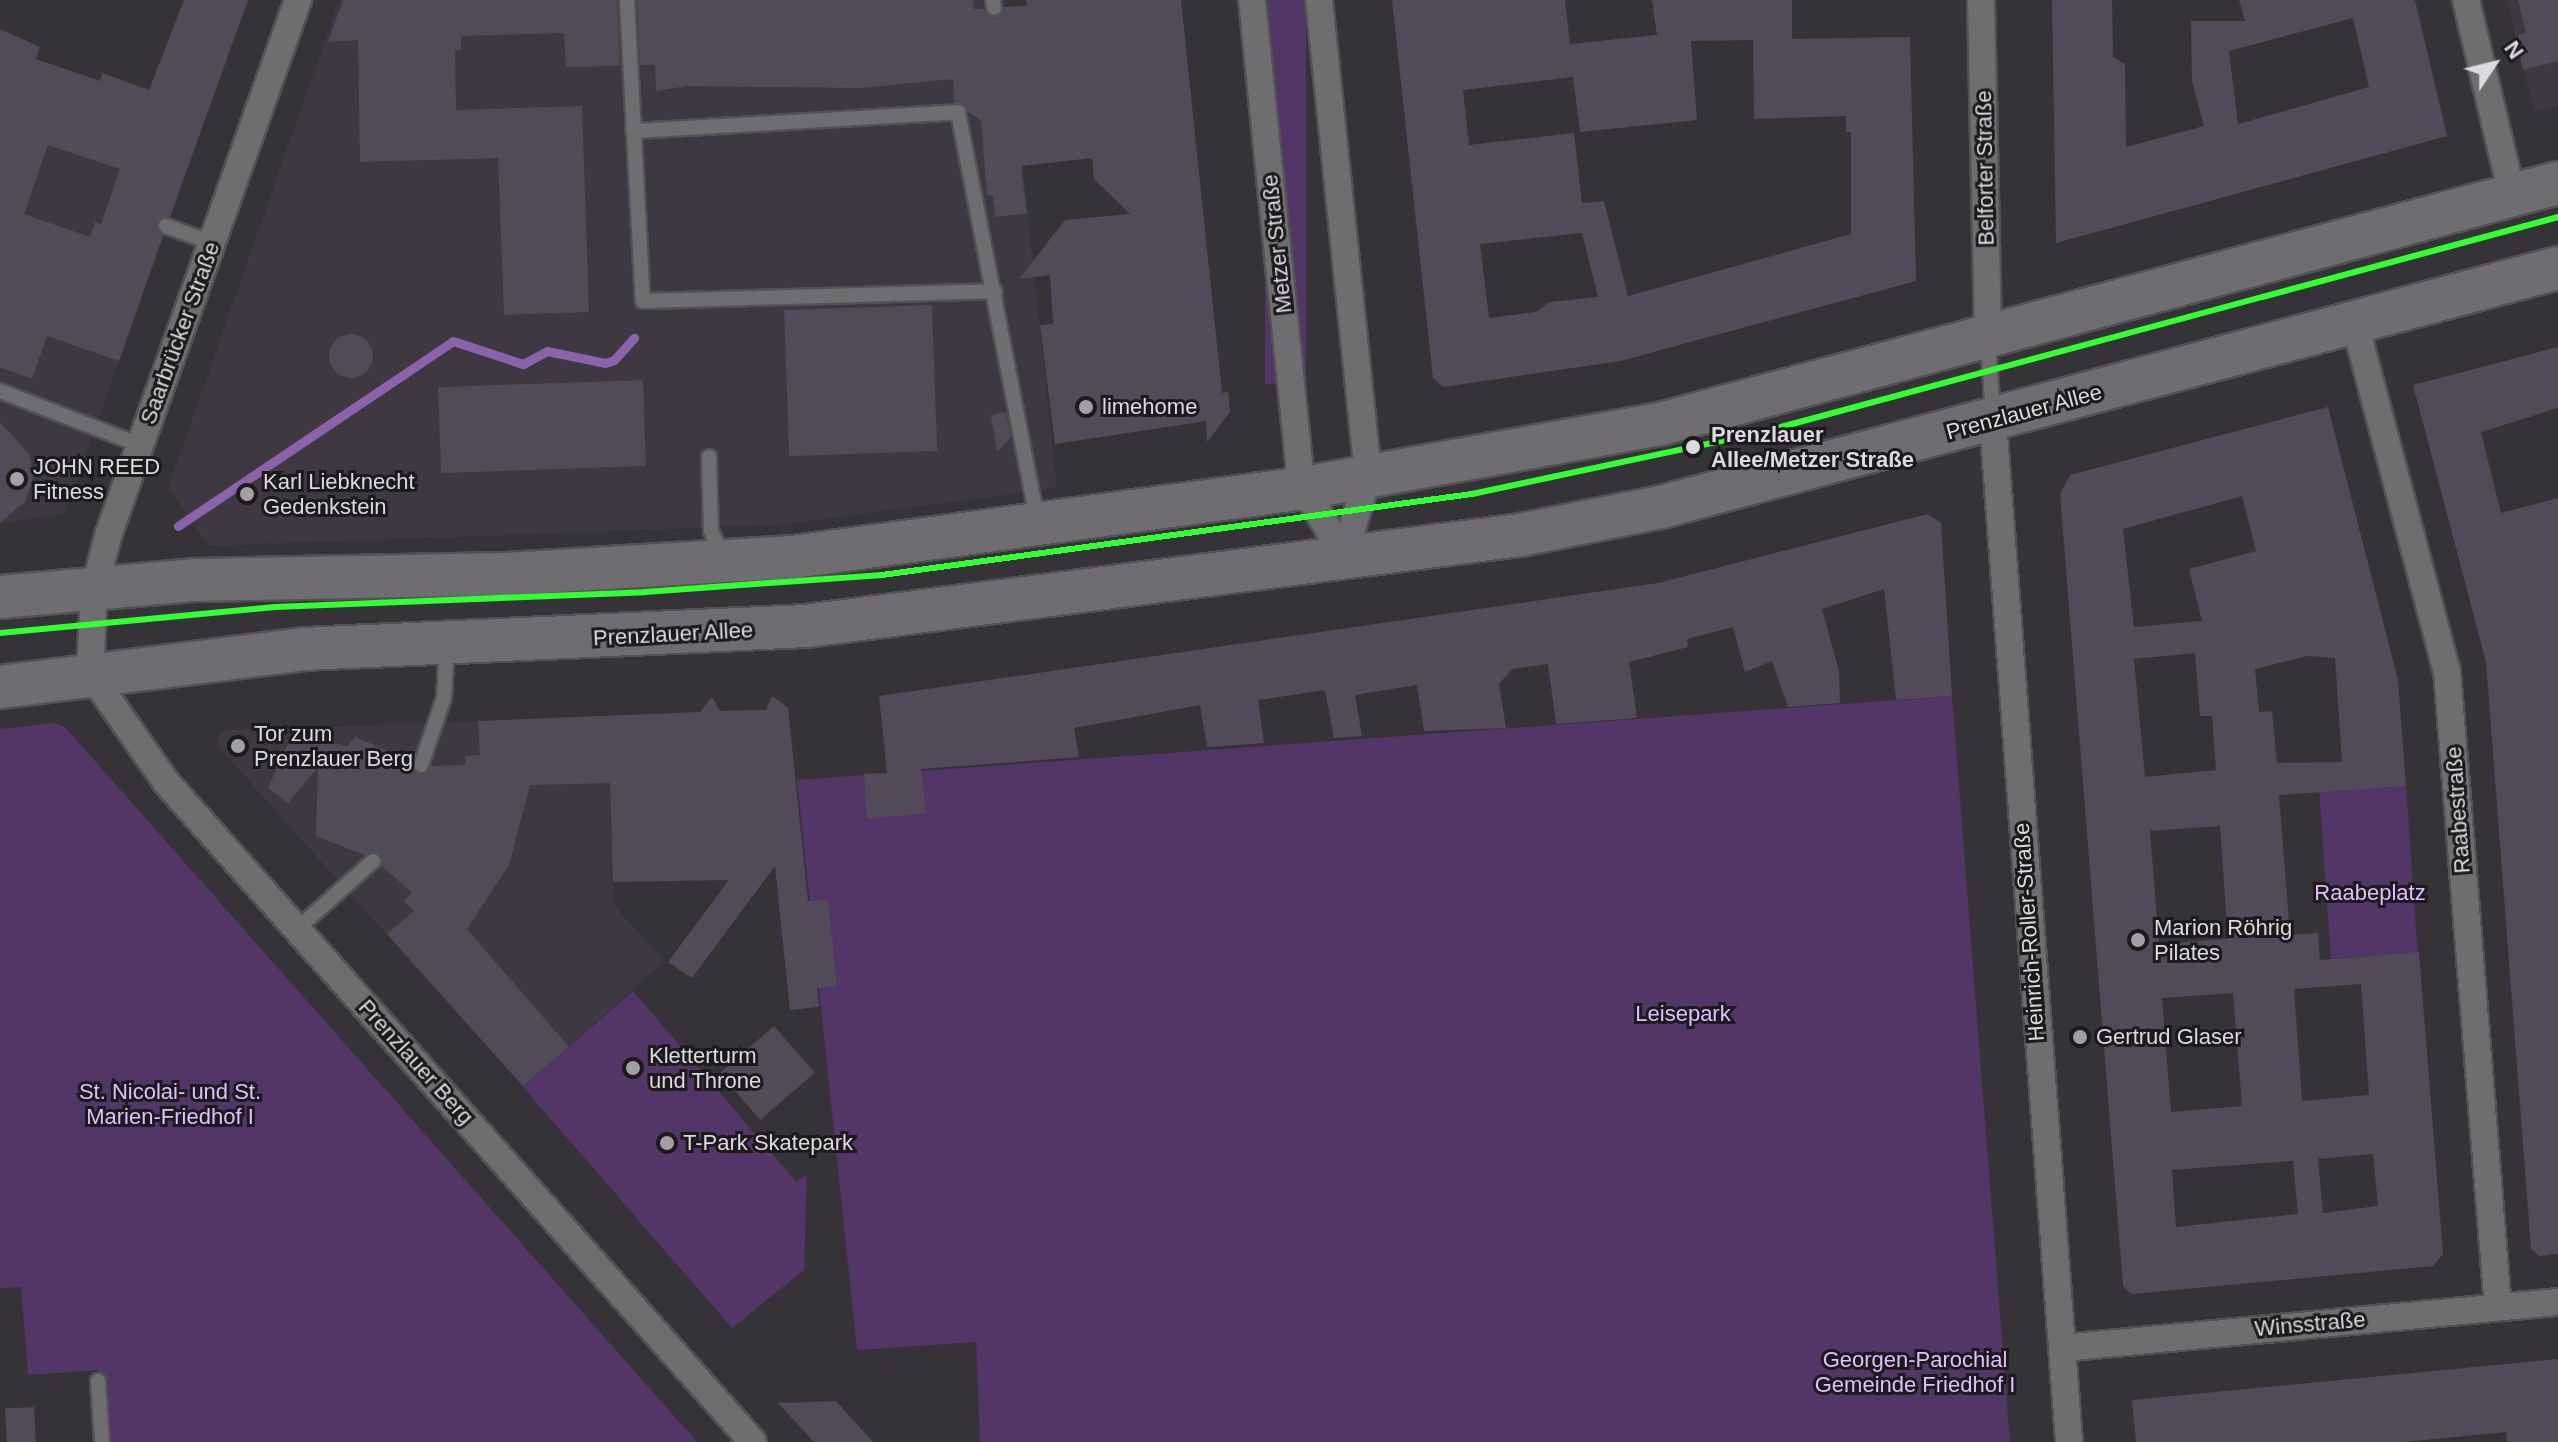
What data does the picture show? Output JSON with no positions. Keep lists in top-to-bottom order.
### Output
{
  "streets": {
    "main road": ["Prenzlauer Allee"],
    "street": [
      "Belforter Straße",
      "Metzer Straße",
      "Saarbrücker Straße",
      "Raabestraße",
      "Heinrich-Roller-Straße",
      "Prenzlauer Berg",
      "Winsstraße"
    ]
  },
  "crossings": [
    ["Saarbrücker Straße", "Prenzlauer Allee"],
    ["Saarbrücker Straße", "Prenzlauer Berg"],
    ["Prenzlauer Allee", "Raabestraße"],
    ["Prenzlauer Allee", "Heinrich-Roller-Straße"],
    ["Prenzlauer Allee", "Prenzlauer Berg"],
    ["Raabestraße", "Winsstraße"],
    ["Heinrich-Roller-Straße", "Winsstraße"]
  ],
  "parks": [
    "Raabeplatz",
    "Leisepark",
    "St. Nicolai- und St. Marien-Friedhof I",
    "Georgen-Parochial Gemeinde Friedhof I"
  ],
  "places": [
    "limehome",
    "Prenzlauer Allee/Metzer Straße",
    "JOHN REED Fitness",
    "Karl Liebknecht Gedenkstein",
    "Tor zum Prenzlauer Berg",
    "Marion Röhrig Pilates",
    "Gertrud Glaser",
    "Kletterturm und Throne",
    "T-Park Skatepark"
  ],
  "north": "top right"
}
